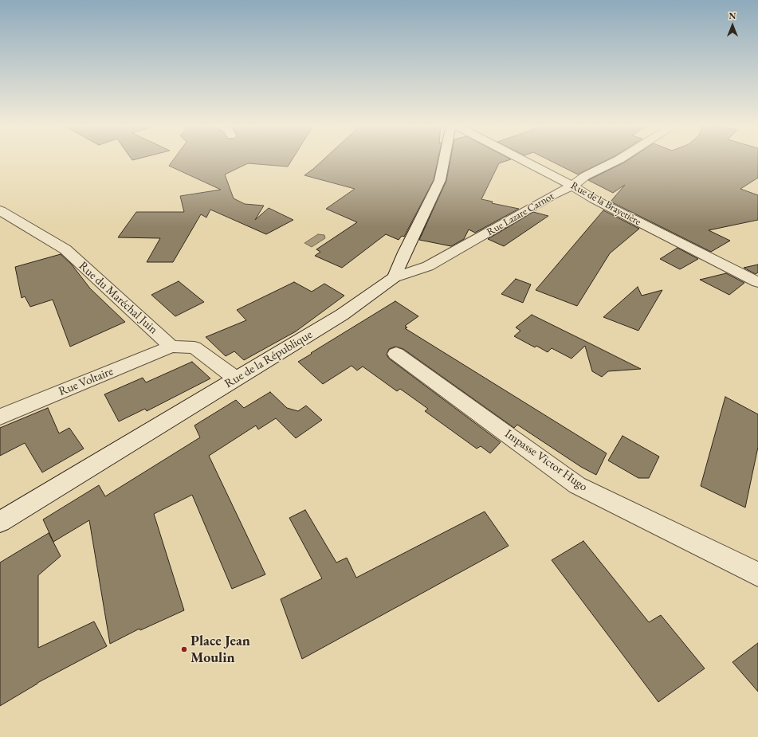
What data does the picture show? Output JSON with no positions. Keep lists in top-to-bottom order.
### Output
{
  "streets": {
    "street": [
      "Rue de la Brayetière",
      "Rue Lazare Carnot",
      "Rue du Maréchal Juin",
      "Rue de la République",
      "Rue Voltaire",
      "Impasse Victor Hugo"
    ]
  },
  "crossings": [
    ["Rue de la Brayetière", "Rue Lazare Carnot"],
    ["Rue Lazare Carnot", "Rue de la République"],
    ["Rue du Maréchal Juin", "Rue Voltaire"]
  ],
  "places": ["Place Jean Moulin"],
  "north": "top"
}
